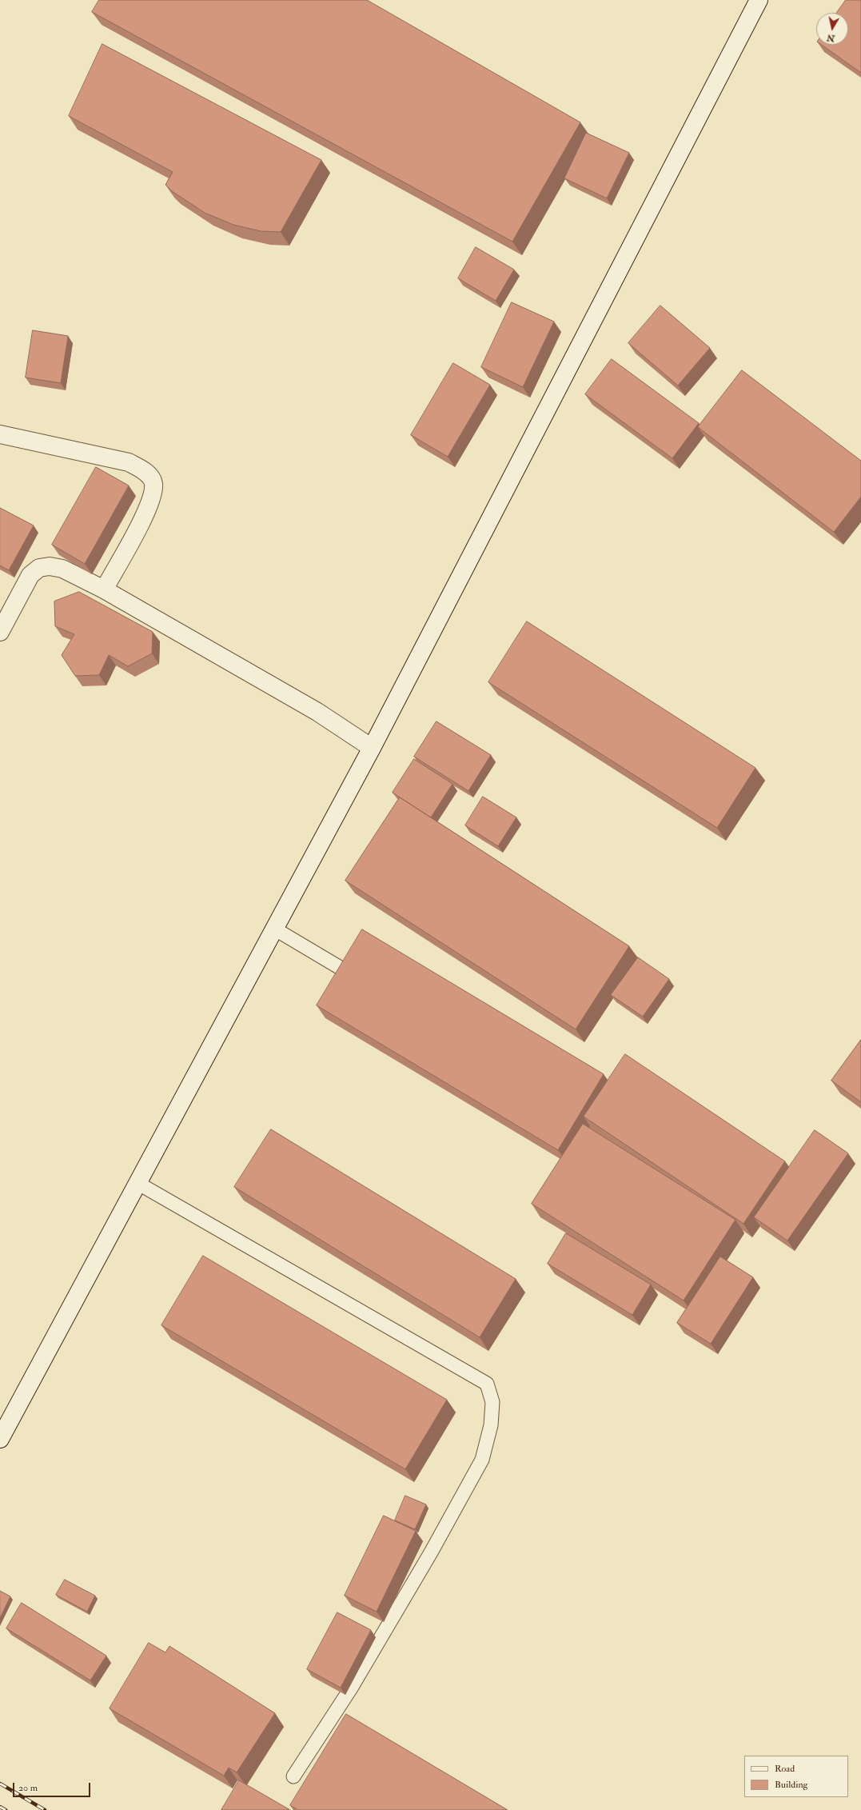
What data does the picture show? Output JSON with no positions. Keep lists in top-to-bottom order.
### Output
{
  "legend": ["Road", "Building"],
  "scale_bar": "20 m",
  "north": "bottom"
}
